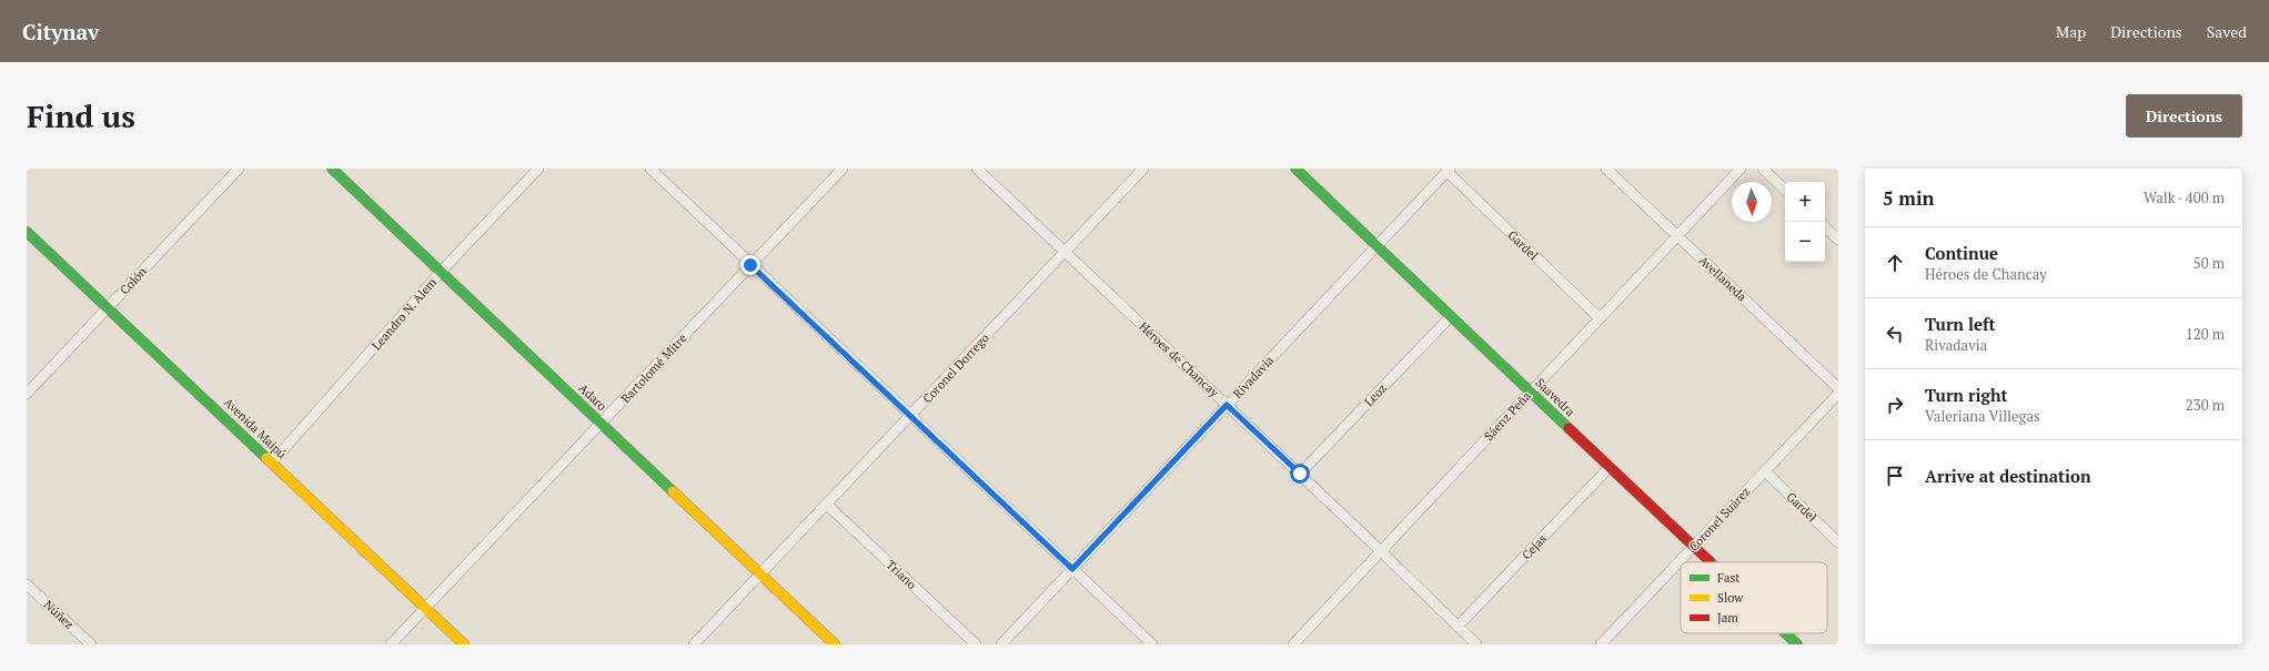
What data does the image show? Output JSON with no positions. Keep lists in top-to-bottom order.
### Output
{
  "streets": {
    "street": [
      "Gardel",
      "Avellaneda",
      "Colón",
      "Leandro N. Alem",
      "Héroes de Chancay",
      "Bartolomé Mitre",
      "Coronel Dorrego",
      "Rivadavia",
      "Leoz",
      "Adaro",
      "Saavedra",
      "Sáenz Peña",
      "Avenida Maipú",
      "Coronel Suárez",
      "Cejas",
      "Triano",
      "Núñez"
    ]
  },
  "crossings": [
    ["Gardel", "Rivadavia"],
    ["Gardel", "Sáenz Peña"],
    ["Gardel", "Coronel Suárez"],
    ["Avellaneda", "Sáenz Peña"],
    ["Colón", "Avenida Maipú"],
    ["Leandro N. Alem", "Adaro"],
    ["Leandro N. Alem", "Avenida Maipú"],
    ["Héroes de Chancay", "Coronel Dorrego"],
    ["Héroes de Chancay", "Rivadavia"],
    ["Héroes de Chancay", "Leoz"],
    ["Héroes de Chancay", "Sáenz Peña"],
    ["Héroes de Chancay", "Cejas"],
    ["Bartolomé Mitre", "Adaro"],
    ["Bartolomé Mitre", "Avenida Maipú"],
    ["Coronel Dorrego", "Adaro"],
    ["Coronel Dorrego", "Triano"],
    ["Rivadavia", "Saavedra"],
    ["Leoz", "Saavedra"],
    ["Saavedra", "Sáenz Peña"],
    ["Saavedra", "Coronel Suárez"],
    ["Saavedra", "Cejas"]
  ],
  "legend": ["Fast", "Slow", "Jam"],
  "north": "bottom",
  "page": {
    "header": "Citynav",
    "nav": ["Map", "Directions", "Saved"],
    "buttons": "Directions",
    "title": "Find us",
    "heading": ["5 min", "Walk · 400 m"],
    "map_buttons": ["+", "−"],
    "list": [
      ["Continue", "Héroes de Chancay", "50 m"],
      ["Turn left", "Rivadavia", "120 m"],
      ["Turn right", "Valeriana Villegas", "230 m"],
      "Arrive at destination"
    ]
  }
}
